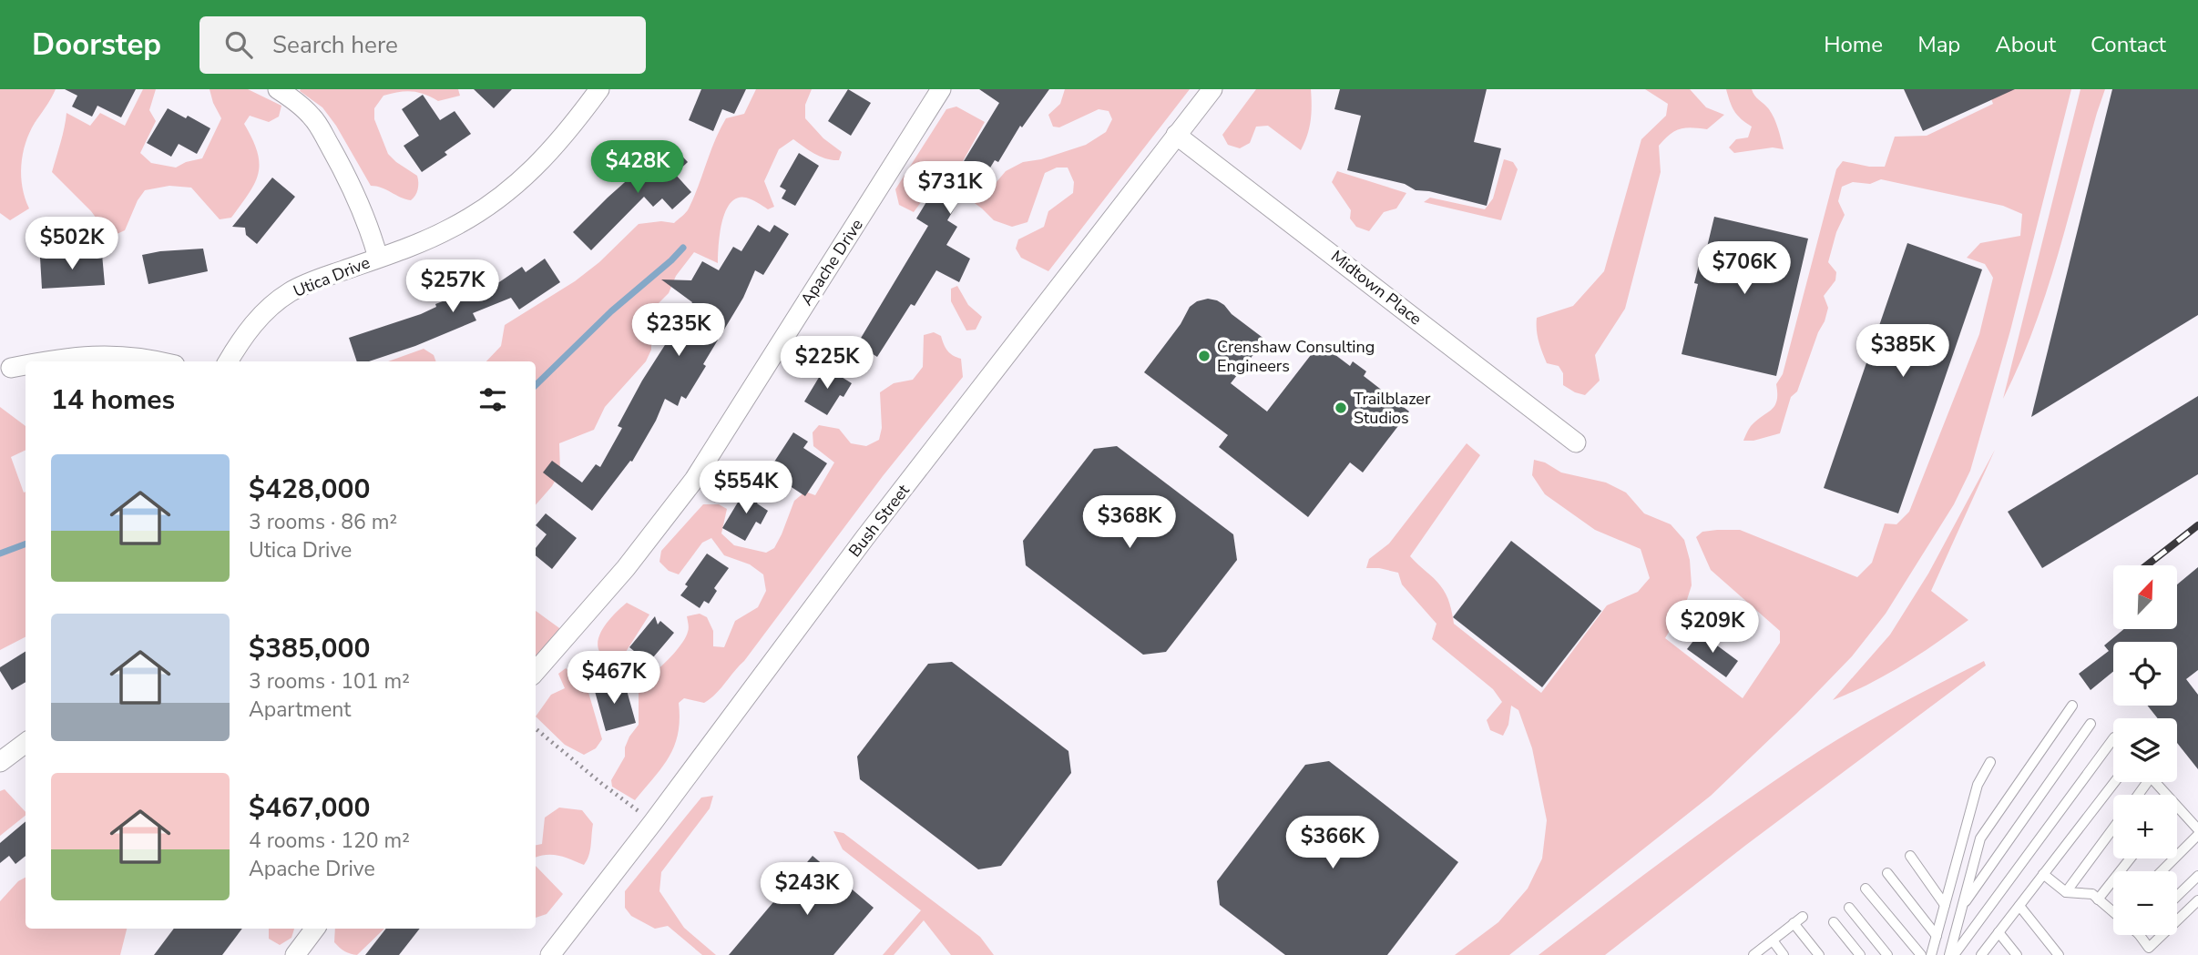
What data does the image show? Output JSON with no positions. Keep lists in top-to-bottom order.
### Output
{
  "streets": {
    "street": [
      "Apache Drive",
      "Utica Drive",
      "Midtown Place",
      "Bush Street"
    ]
  },
  "crossings": [
    ["Midtown Place", "Bush Street"]
  ],
  "places": ["Crenshaw Consulting Engineers", "Trailblazer Studios"],
  "north": "top right",
  "page": {
    "header": "Doorstep",
    "search": "Search here",
    "nav": [
      "Home",
      "Map",
      "About",
      "Contact"
    ],
    "price": [
      "$428K",
      "$731K",
      "$502K",
      "$706K",
      "$257K",
      "$235K",
      "$385K",
      "$225K",
      "$554K",
      "$368K",
      "$209K",
      "$467K",
      "$366K",
      "$243K"
    ],
    "heading": "14 homes",
    "list": [
      {
        "name": "$428,000",
        "note": "3 rooms · 86 m² · Utica Drive"
      },
      {
        "name": "$385,000",
        "note": "3 rooms · 101 m² · Apartment"
      },
      {
        "name": "$467,000",
        "note": "4 rooms · 120 m² · Apache Drive"
      }
    ],
    "map_buttons": ["+", "−"]
  }
}
